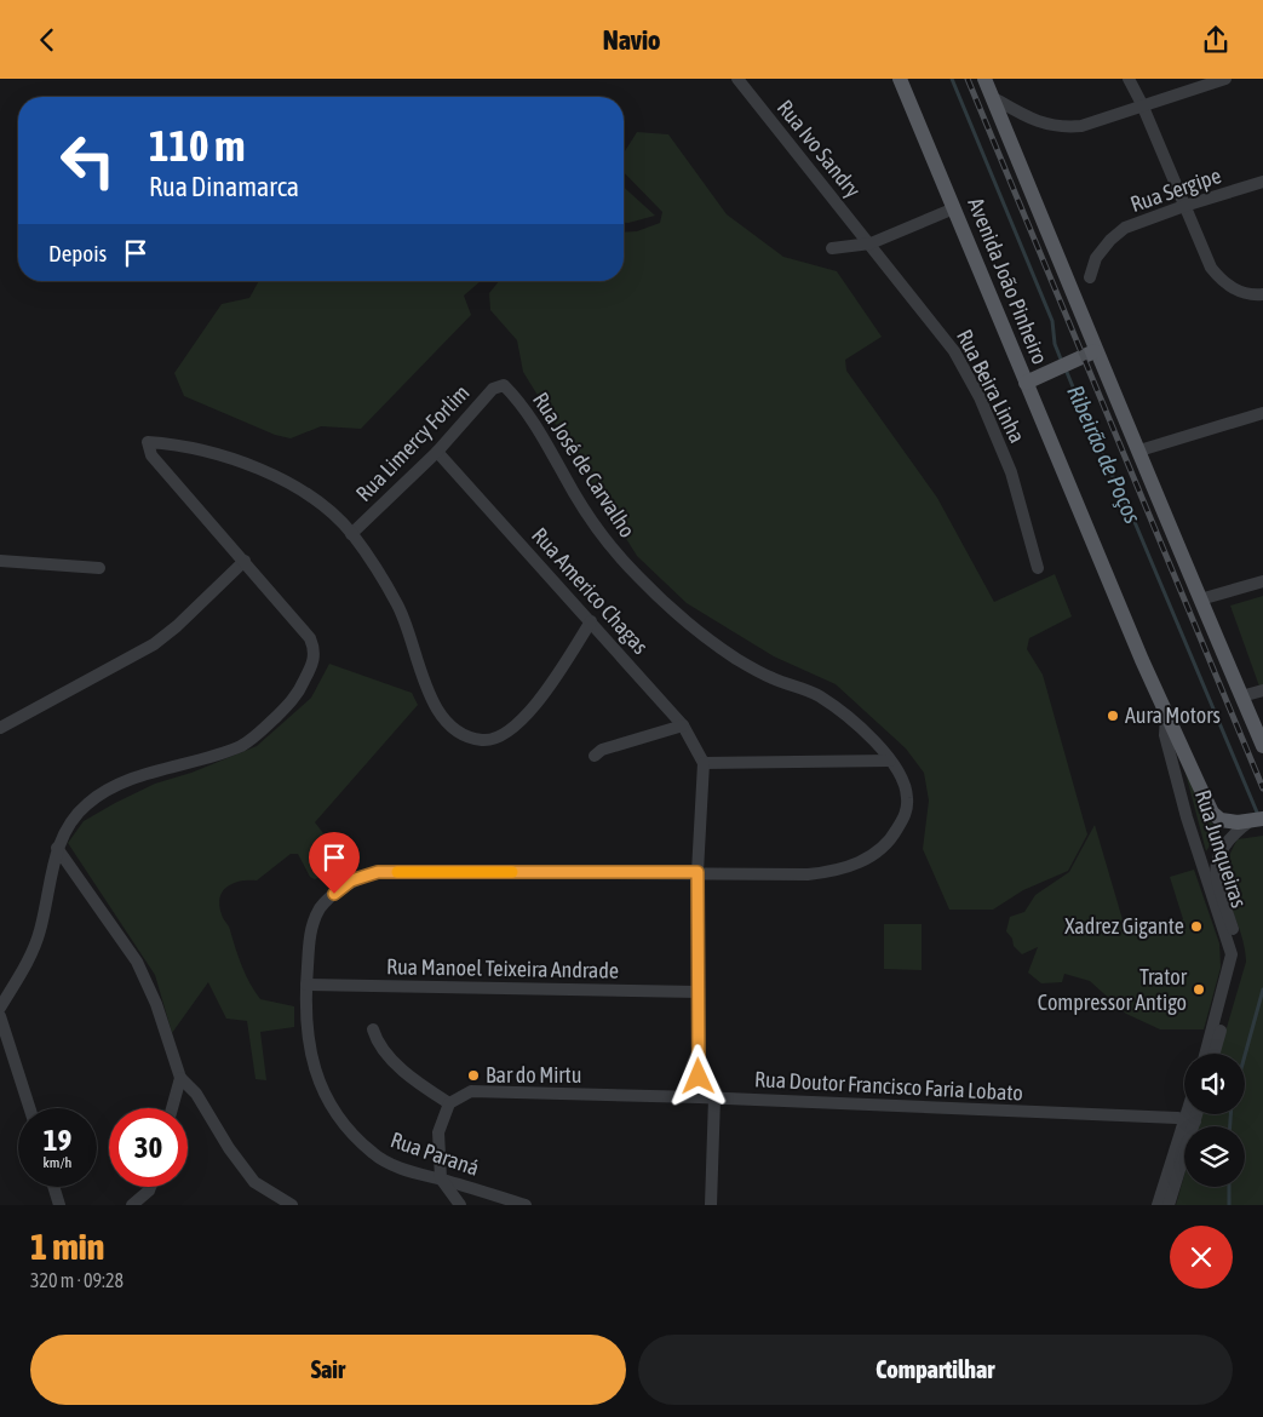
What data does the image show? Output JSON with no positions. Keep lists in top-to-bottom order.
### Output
{
  "streets": {
    "main road": ["Avenida João Pinheiro"],
    "street": [
      "Rua Ivo Sandry",
      "Rua Sergipe",
      "Rua Beira Linha",
      "Rua Limercy Forlim",
      "Rua José de Carvalho",
      "Rua Americo Chagas",
      "Rua Junqueiras",
      "Rua Manoel Teixeira Andrade",
      "Rua Doutor Francisco Faria Lobato",
      "Rua Paraná"
    ]
  },
  "crossings": [
    ["Rua Ivo Sandry", "Rua Beira Linha"],
    ["Avenida João Pinheiro", "Rua Junqueiras"],
    ["Rua Limercy Forlim", "Rua José de Carvalho"],
    ["Rua Limercy Forlim", "Rua Americo Chagas"],
    ["Rua José de Carvalho", "Rua Paraná"],
    ["Rua Manoel Teixeira Andrade", "Rua Paraná"]
  ],
  "water": ["Ribeirão de Poços"],
  "places": [
    "Aura Motors",
    "Xadrez Gigante",
    "Trator Compressor Antigo",
    "Bar do Mirtu"
  ],
  "page": {
    "header": "Navio",
    "turn": ["110 m", "Rua Dinamarca"],
    "then": "Depois",
    "speed": "19 km/h",
    "limit": "30",
    "heading": ["1 min", "320 m · 09:28"],
    "buttons": ["Sair", "Compartilhar"]
  }
}
